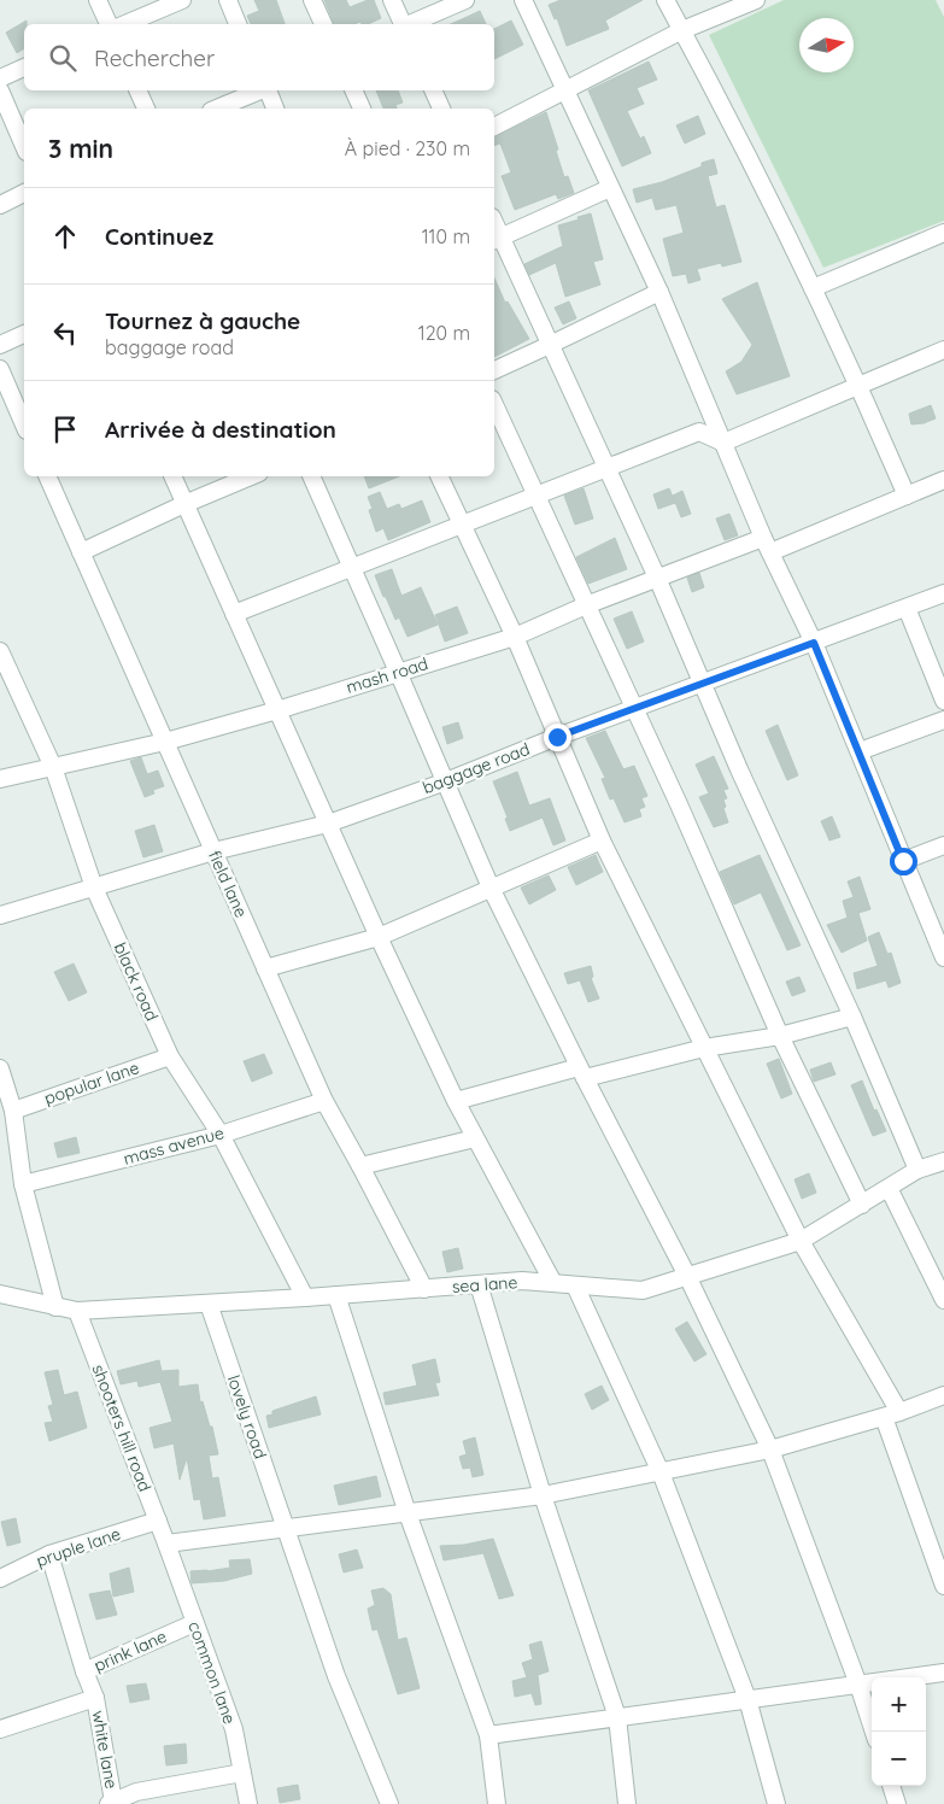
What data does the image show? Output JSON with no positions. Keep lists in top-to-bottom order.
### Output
{
  "streets": {
    "street": [
      "mash road",
      "baggage road",
      "field lane",
      "black road",
      "popular lane",
      "mass avenue",
      "sea lane",
      "lovely road",
      "shooters hill road",
      "pruple lane",
      "prink lane",
      "common lane",
      "white lane"
    ]
  },
  "crossings": [
    ["mash road", "field lane"],
    ["mash road", "black road"],
    ["baggage road", "field lane"],
    ["baggage road", "black road"],
    ["field lane", "mass avenue"],
    ["field lane", "sea lane"],
    ["black road", "popular lane"],
    ["black road", "mass avenue"],
    ["black road", "sea lane"],
    ["sea lane", "lovely road"],
    ["sea lane", "shooters hill road"],
    ["shooters hill road", "pruple lane"],
    ["shooters hill road", "common lane"],
    ["prink lane", "common lane"],
    ["prink lane", "white lane"]
  ],
  "north": "right",
  "page": {
    "search": "Rechercher",
    "heading": ["3 min", "À pied · 230 m"],
    "list": [
      ["Continuez", "110 m"],
      ["Tournez à gauche", "baggage road", "120 m"],
      "Arrivée à destination"
    ],
    "map_buttons": ["+", "−"]
  }
}
